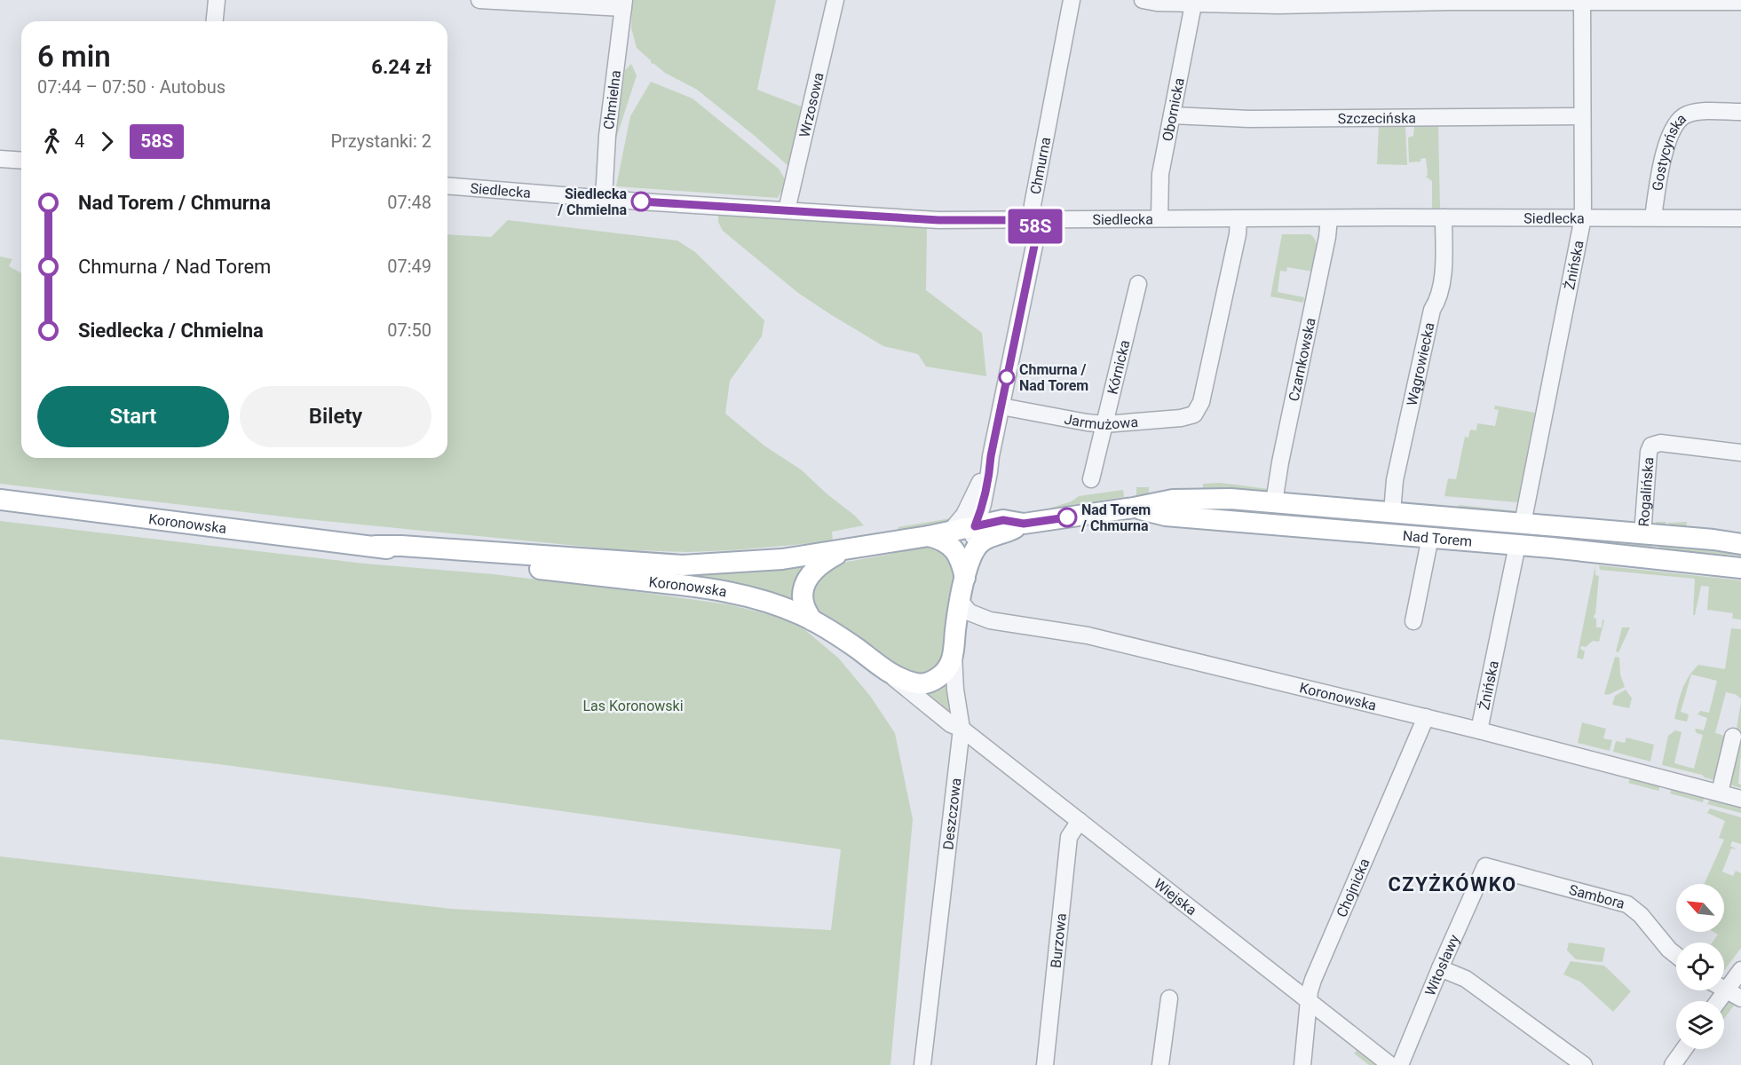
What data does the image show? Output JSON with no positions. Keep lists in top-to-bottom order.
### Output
{
  "streets": {
    "main road": ["Koronowska", "Nad Torem", "Deszczowa"],
    "street": [
      "Chmielna",
      "Wrzosowa",
      "Obornicka",
      "Szczecińska",
      "Gostycyńska",
      "Chmurna",
      "Siedlecka",
      "Żnińska",
      "Czarnkowska",
      "Wągrowiecka",
      "Kórnicka",
      "Jarmużowa",
      "Rogalińska",
      "Chojnicka",
      "Wiejska",
      "Sambora",
      "Burzowa",
      "Witosławy"
    ]
  },
  "crossings": [
    ["Chmielna", "Siedlecka"],
    ["Wrzosowa", "Siedlecka"],
    ["Obornicka", "Szczecińska"],
    ["Obornicka", "Siedlecka"],
    ["Szczecińska", "Żnińska"],
    ["Gostycyńska", "Siedlecka"],
    ["Chmurna", "Siedlecka"],
    ["Chmurna", "Jarmużowa"],
    ["Chmurna", "Koronowska"],
    ["Chmurna", "Nad Torem"],
    ["Chmurna", "Deszczowa"],
    ["Siedlecka", "Żnińska"],
    ["Siedlecka", "Czarnkowska"],
    ["Siedlecka", "Wągrowiecka"],
    ["Siedlecka", "Jarmużowa"],
    ["Żnińska", "Koronowska"],
    ["Żnińska", "Nad Torem"],
    ["Czarnkowska", "Nad Torem"],
    ["Wągrowiecka", "Nad Torem"],
    ["Kórnicka", "Jarmużowa"],
    ["Rogalińska", "Nad Torem"],
    ["Koronowska", "Nad Torem"],
    ["Koronowska", "Deszczowa"],
    ["Koronowska", "Chojnicka"],
    ["Koronowska", "Wiejska"],
    ["Nad Torem", "Deszczowa"],
    ["Deszczowa", "Wiejska"],
    ["Chojnicka", "Wiejska"],
    ["Wiejska", "Burzowa"],
    ["Sambora", "Witosławy"]
  ],
  "districts": ["CZYŻKÓWKO"],
  "parks": ["Las Koronowski"],
  "places": ["Siedlecka / Chmielna", "Chmurna / Nad Torem", "Nad Torem / Chmurna"],
  "lines": ["bus line 58S"],
  "north": "top left",
  "page": {
    "on_map": "58S",
    "heading": ["6 min", "07:44 – 07:50 · Autobus", "6.24 zł"],
    "legs": ["4", "58S", "Przystanki: 2"],
    "list": [
      {
        "name": "Nad Torem / Chmurna",
        "value": "07:48"
      },
      {
        "name": "Chmurna / Nad Torem",
        "value": "07:49"
      },
      {
        "name": "Siedlecka / Chmielna",
        "value": "07:50"
      }
    ],
    "buttons": ["Start", "Bilety"]
  }
}
